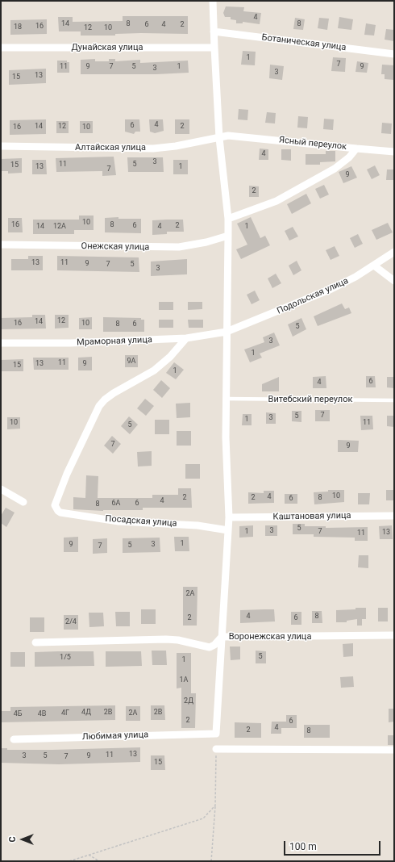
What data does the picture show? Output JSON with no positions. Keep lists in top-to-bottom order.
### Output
{
  "streets": {
    "street": [
      "Ботаническая улица",
      "Дунайская улица",
      "Ясный переулок",
      "Алтайская улица",
      "Онежская улица",
      "Подольская улица",
      "Мраморная улица",
      "Каштановая улица",
      "Посадская улица",
      "Воронежская улица",
      "Любимая улица"
    ],
    "lane": ["Витебский переулок"]
  },
  "crossings": [
    ["Ясный переулок", "Алтайская улица"],
    ["Подольская улица", "Мраморная улица"],
    ["Мраморная улица", "Посадская улица"],
    ["Воронежская улица", "Любимая улица"]
  ],
  "house_numbers": [
    "4",
    "14",
    "8",
    "8",
    "6",
    "4",
    "2",
    "16",
    "18",
    "12",
    "10",
    "1",
    "7",
    "11",
    "9",
    "7",
    "5",
    "1",
    "9",
    "3",
    "3",
    "13",
    "15",
    "4",
    "6",
    "14",
    "12",
    "2",
    "16",
    "10",
    "4",
    "3",
    "11",
    "5",
    "15",
    "13",
    "1",
    "7",
    "9",
    "2",
    "10",
    "16",
    "8",
    "6",
    "2",
    "14",
    "12А",
    "4",
    "1",
    "13",
    "11",
    "9",
    "7",
    "5",
    "3",
    "12",
    "14",
    "16",
    "10",
    "8",
    "6",
    "5",
    "3",
    "1",
    "9А",
    "11",
    "13",
    "9",
    "15",
    "1",
    "6",
    "4",
    "7",
    "5",
    "3",
    "1",
    "10",
    "11",
    "5",
    "7",
    "9",
    "10",
    "4",
    "2",
    "2",
    "8",
    "6",
    "4",
    "6А",
    "6",
    "8",
    "5",
    "3",
    "1",
    "7",
    "13",
    "11",
    "1",
    "9",
    "3",
    "5",
    "7",
    "2А",
    "4",
    "8",
    "2",
    "6",
    "2/4",
    "5",
    "1/5",
    "1",
    "1А",
    "2Д",
    "4Д",
    "2В",
    "2В",
    "4Г",
    "2А",
    "4Б",
    "4В",
    "2",
    "6",
    "4",
    "2",
    "8",
    "13",
    "11",
    "3",
    "5",
    "9",
    "7",
    "15"
  ],
  "scale_bar": "100 m",
  "north": "left"
}
